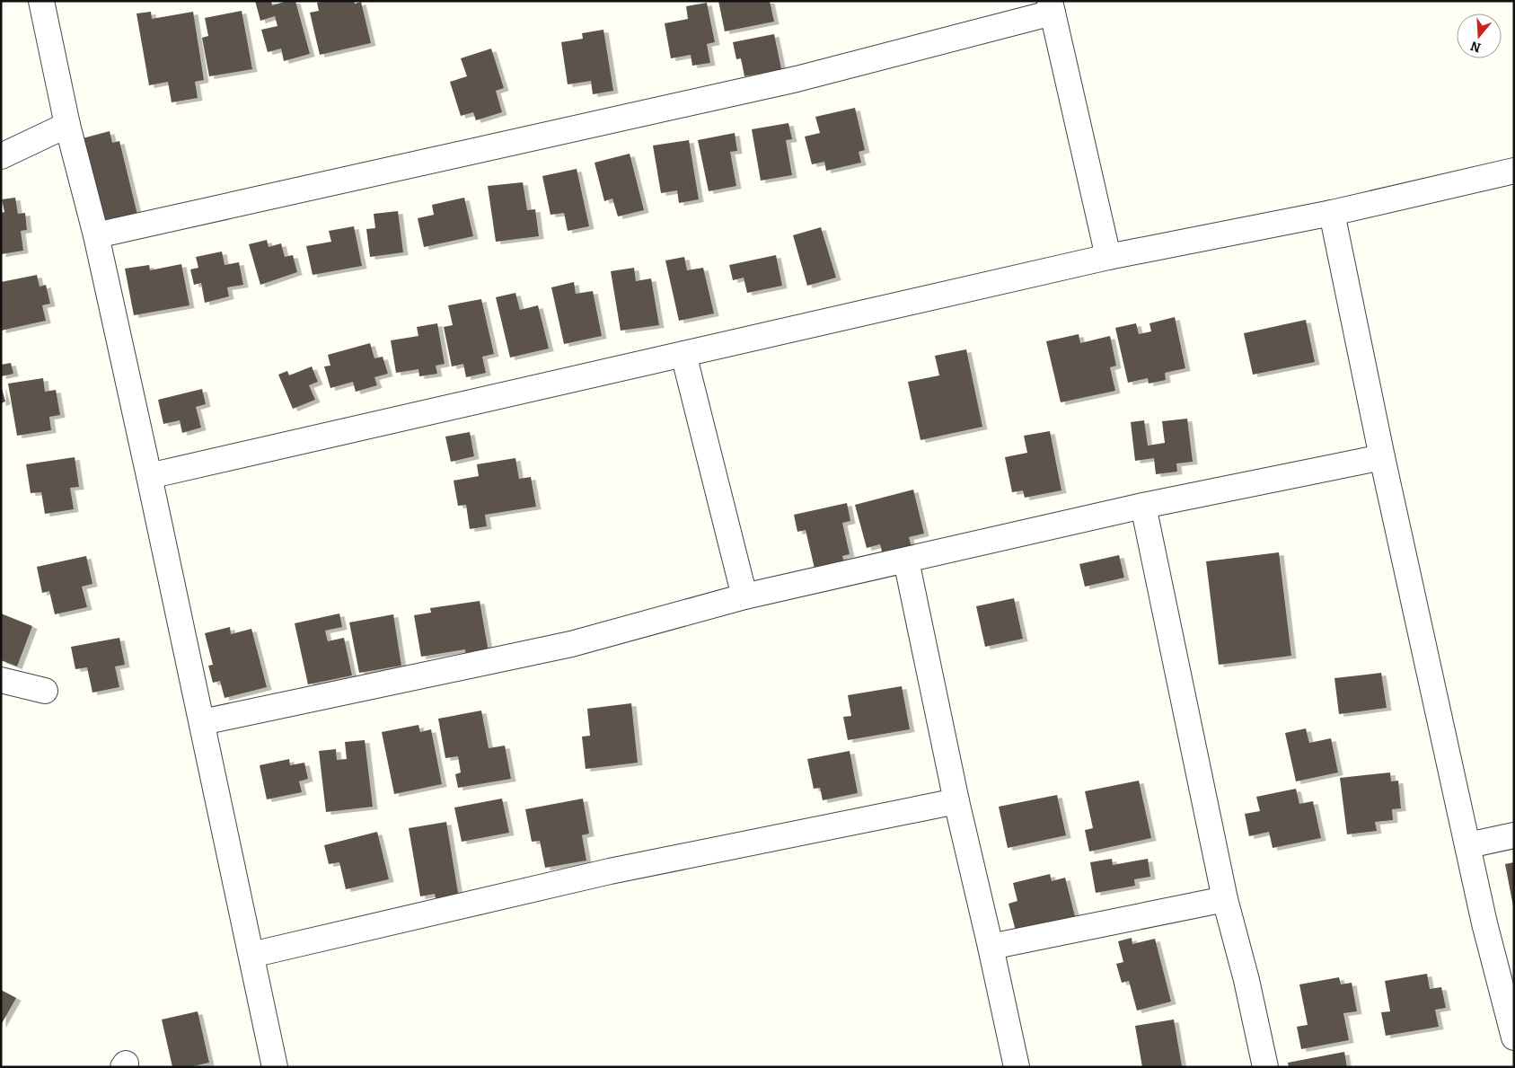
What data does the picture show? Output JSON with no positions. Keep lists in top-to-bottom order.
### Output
{
  "north": "bottom"
}
